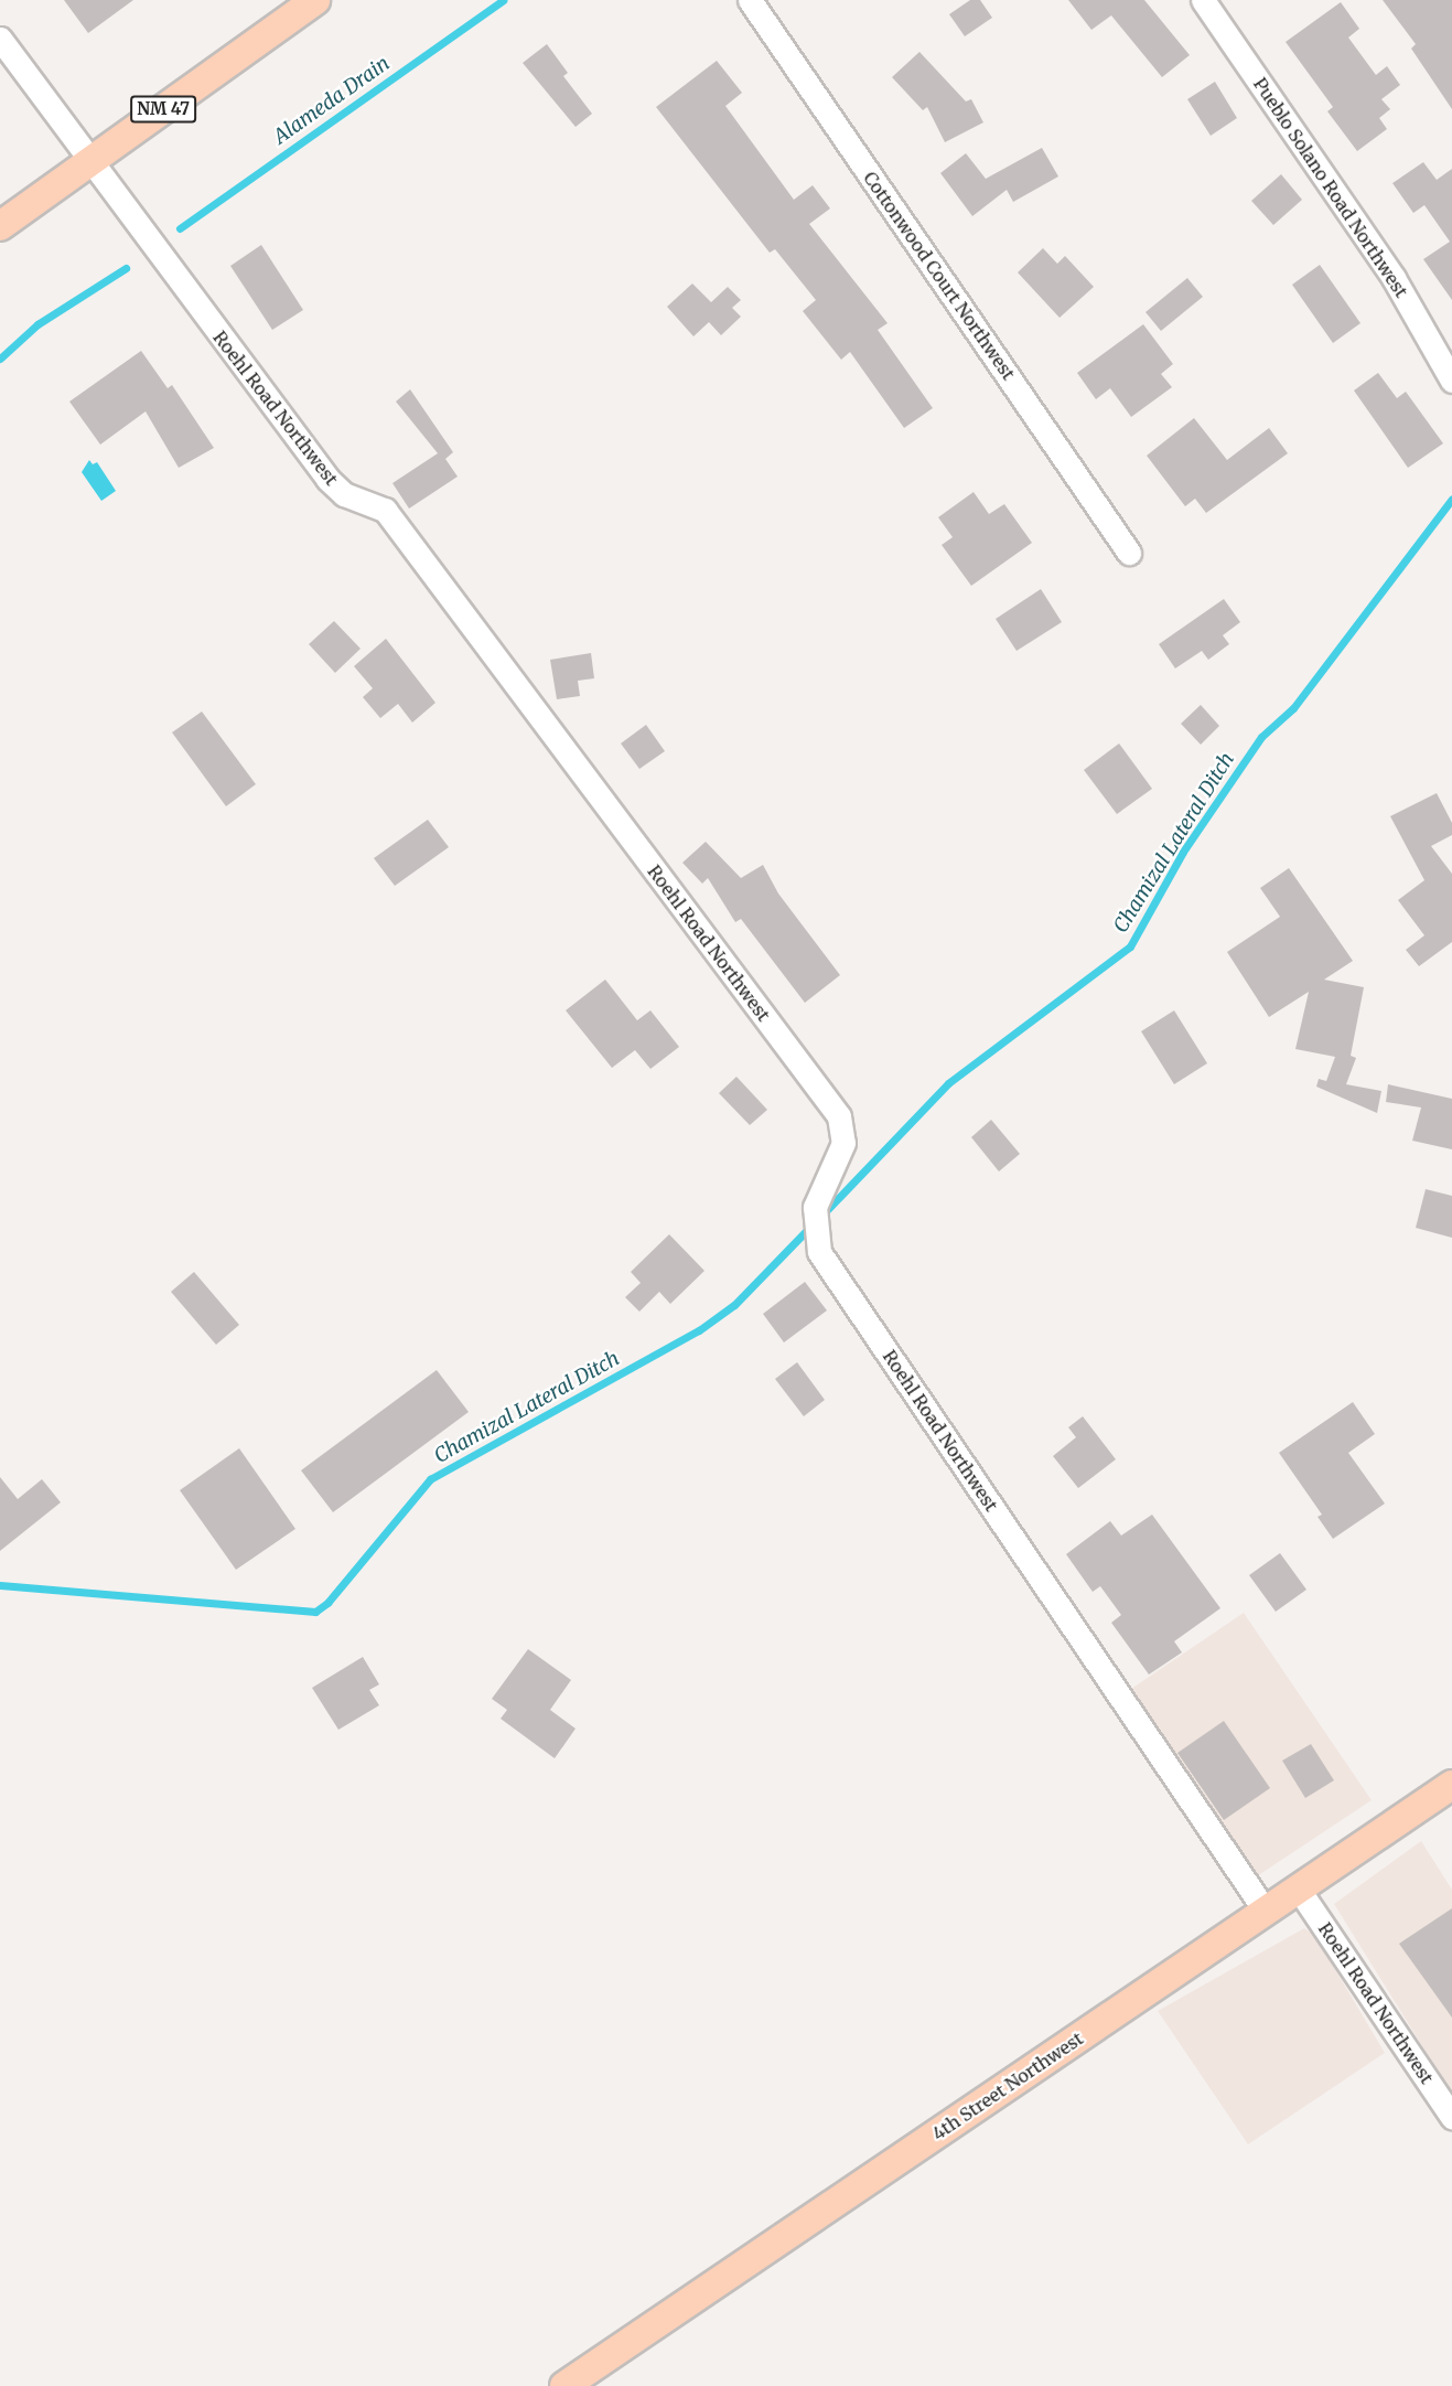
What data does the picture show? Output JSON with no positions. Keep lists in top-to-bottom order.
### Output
{
  "streets": {
    "main road": ["NM 47", "4th Street Northwest"],
    "street": ["Pueblo Solano Road Northwest", "Cottonwood Court Northwest", "Roehl Road Northwest"]
  },
  "crossings": [
    ["NM 47", "Roehl Road Northwest"],
    ["Roehl Road Northwest", "4th Street Northwest"]
  ],
  "water": ["Alameda Drain", "Chamizal Lateral Ditch"]
}
